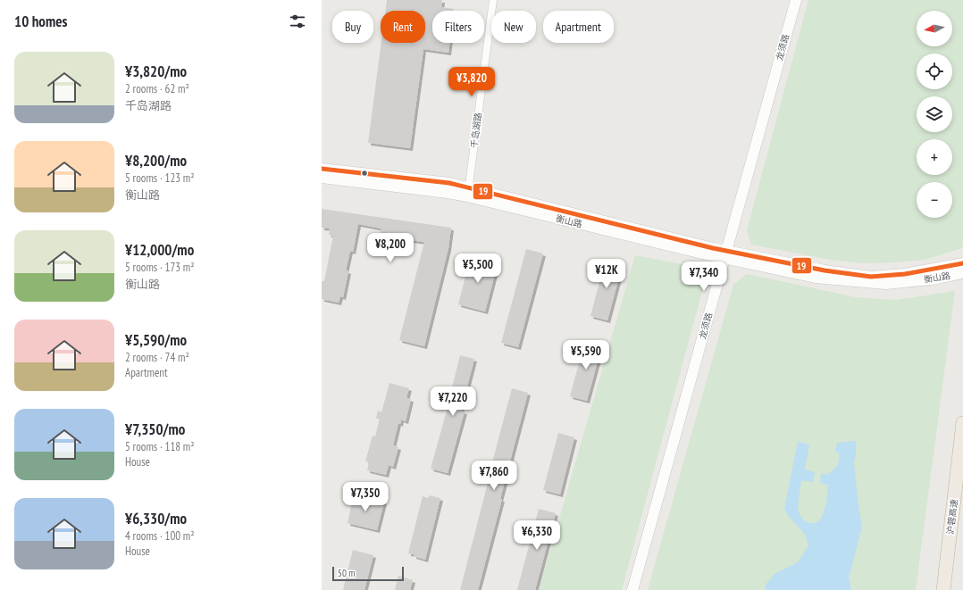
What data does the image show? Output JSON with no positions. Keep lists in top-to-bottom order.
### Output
{
  "streets": {
    "highway": ["沪蓉高速"],
    "street": ["龙须路", "千岛湖路", "衡山路"]
  },
  "crossings": [
    ["龙须路", "衡山路"],
    ["千岛湖路", "衡山路"]
  ],
  "lines": ["transit line 19"],
  "scale_bar": "50 m",
  "north": "left",
  "page": {
    "heading": "10 homes",
    "map_buttons": ["+", "−"],
    "chip": [
      "Buy",
      "Rent",
      "Filters",
      "New",
      "Apartment"
    ],
    "list": [
      {
        "name": "¥3,820/mo",
        "note": "2 rooms · 62 m² · 千岛湖路"
      },
      {
        "name": "¥8,200/mo",
        "note": "5 rooms · 123 m² · 衡山路"
      },
      {
        "name": "¥12,000/mo",
        "note": "5 rooms · 173 m² · 衡山路"
      },
      {
        "name": "¥5,590/mo",
        "note": "2 rooms · 74 m² · Apartment"
      },
      {
        "name": "¥7,350/mo",
        "note": "5 rooms · 118 m² · House"
      },
      {
        "name": "¥6,330/mo",
        "note": "4 rooms · 100 m² · House"
      }
    ],
    "price": [
      "¥3,820",
      "¥8,200",
      "¥5,500",
      "¥12K",
      "¥7,340",
      "¥5,590",
      "¥7,220",
      "¥7,860",
      "¥7,350",
      "¥6,330"
    ],
    "scale": "50 m"
  }
}
